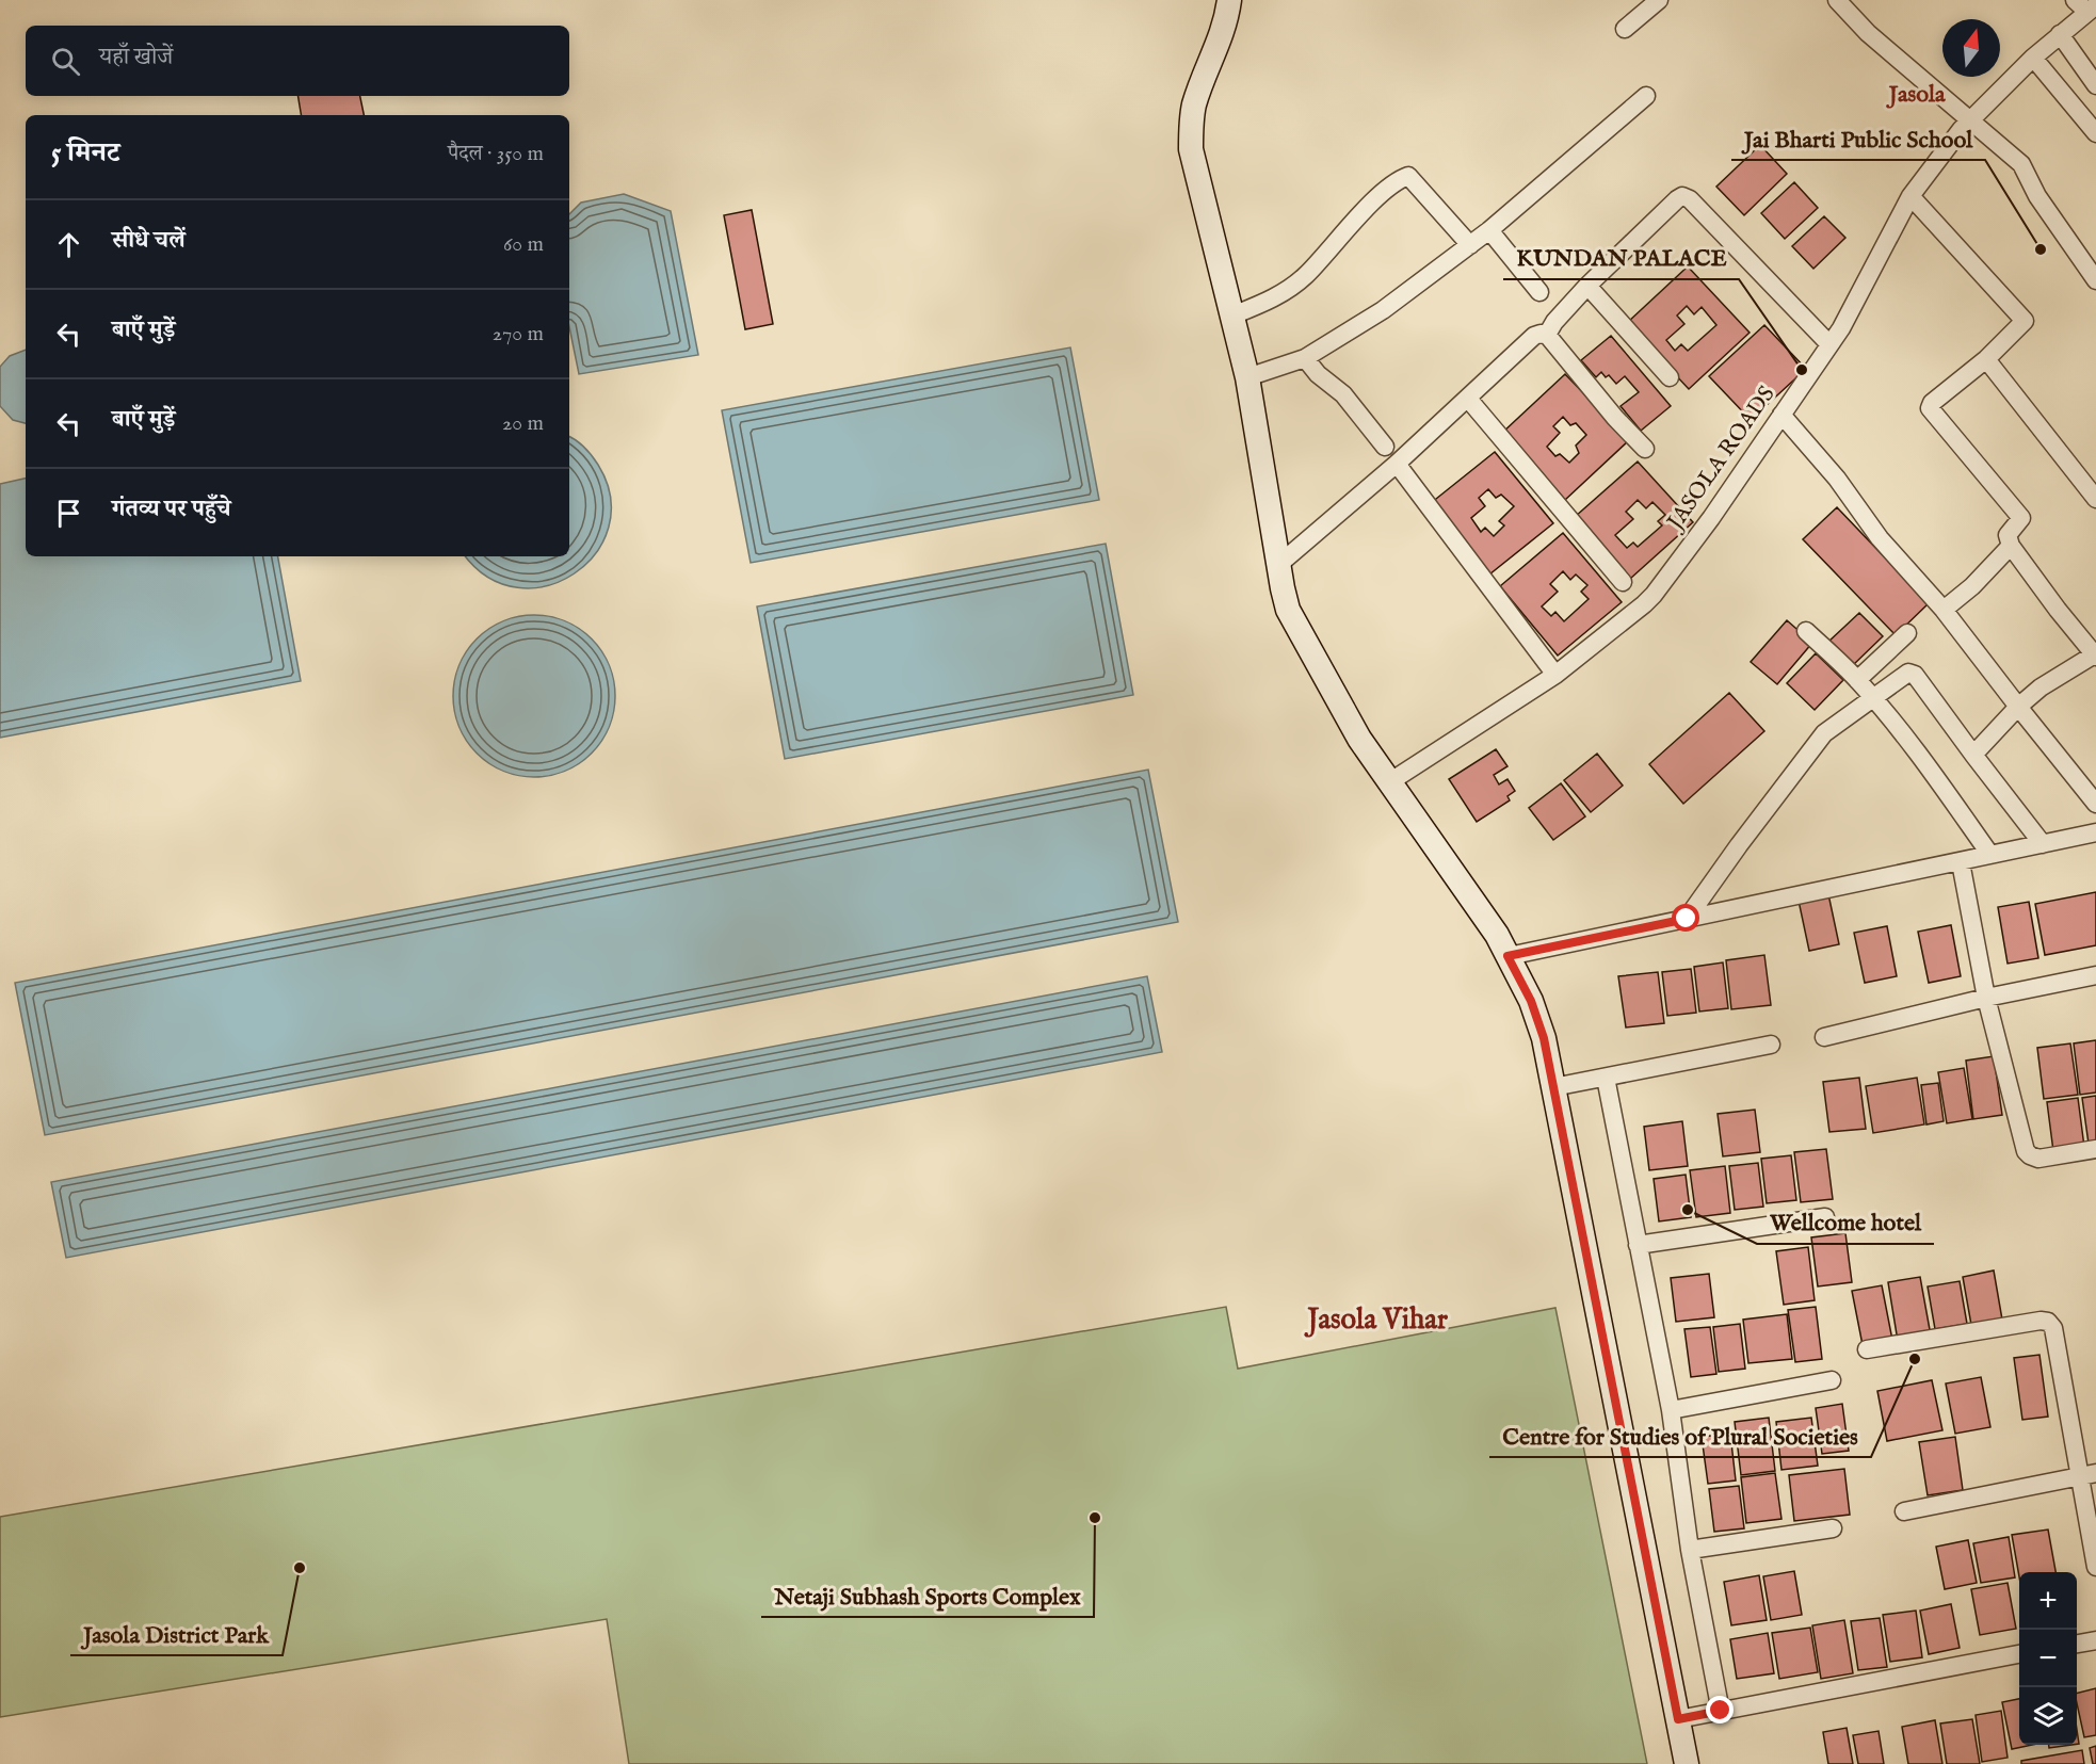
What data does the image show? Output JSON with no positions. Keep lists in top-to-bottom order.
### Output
{
  "streets": {
    "street": ["JASOLA ROADS"]
  },
  "districts": ["Jasola", "Jasola Vihar"],
  "places": [
    "Jai Bharti Public School",
    "KUNDAN PALACE",
    "Wellcome hotel",
    "Centre for Studies of Plural Societies",
    "Netaji Subhash Sports Complex",
    "Jasola District Park"
  ],
  "north": "top",
  "page": {
    "search": "यहाँ खोजें",
    "heading": ["5 मिनट", "पैदल · 350 m"],
    "list": [
      ["सीधे चलें", "60 m"],
      ["बाएँ मुड़ें", "270 m"],
      ["बाएँ मुड़ें", "20 m"],
      "गंतव्य पर पहुँचे"
    ],
    "map_buttons": ["+", "−"]
  }
}
